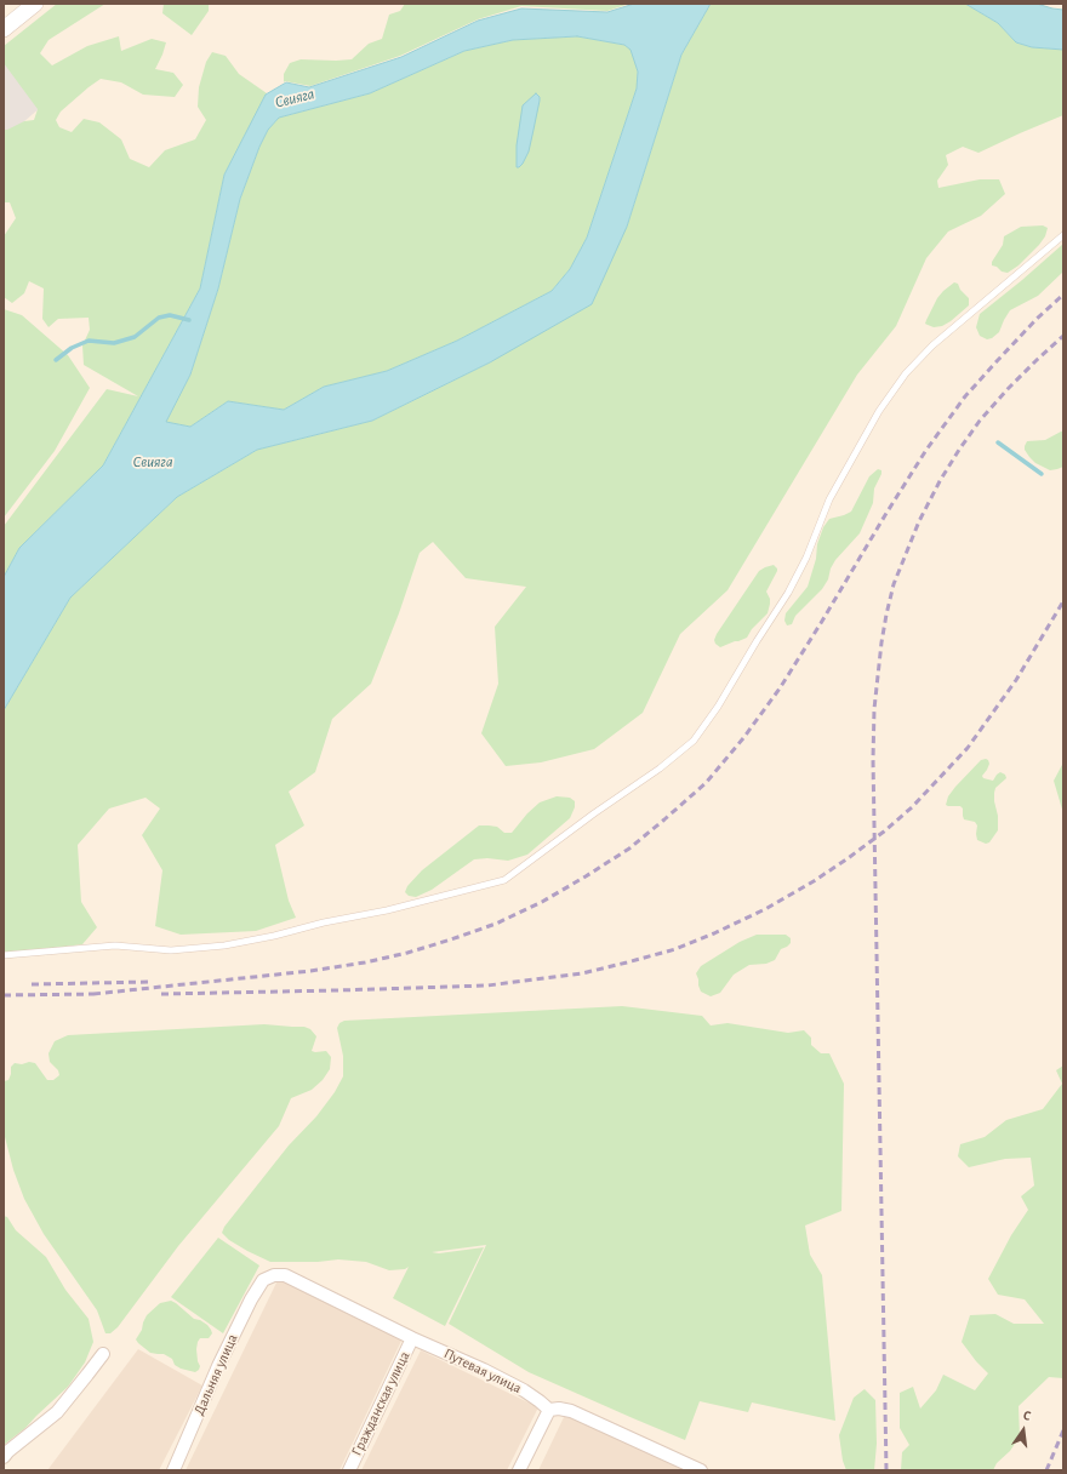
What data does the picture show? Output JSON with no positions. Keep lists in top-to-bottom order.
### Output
{
  "streets": {
    "street": ["Путевая улица", "Дальняя улица", "Гражданская улица"]
  },
  "crossings": [
    ["Путевая улица", "Дальняя улица"],
    ["Путевая улица", "Гражданская улица"]
  ],
  "water": ["Свияга"],
  "north": "top"
}
